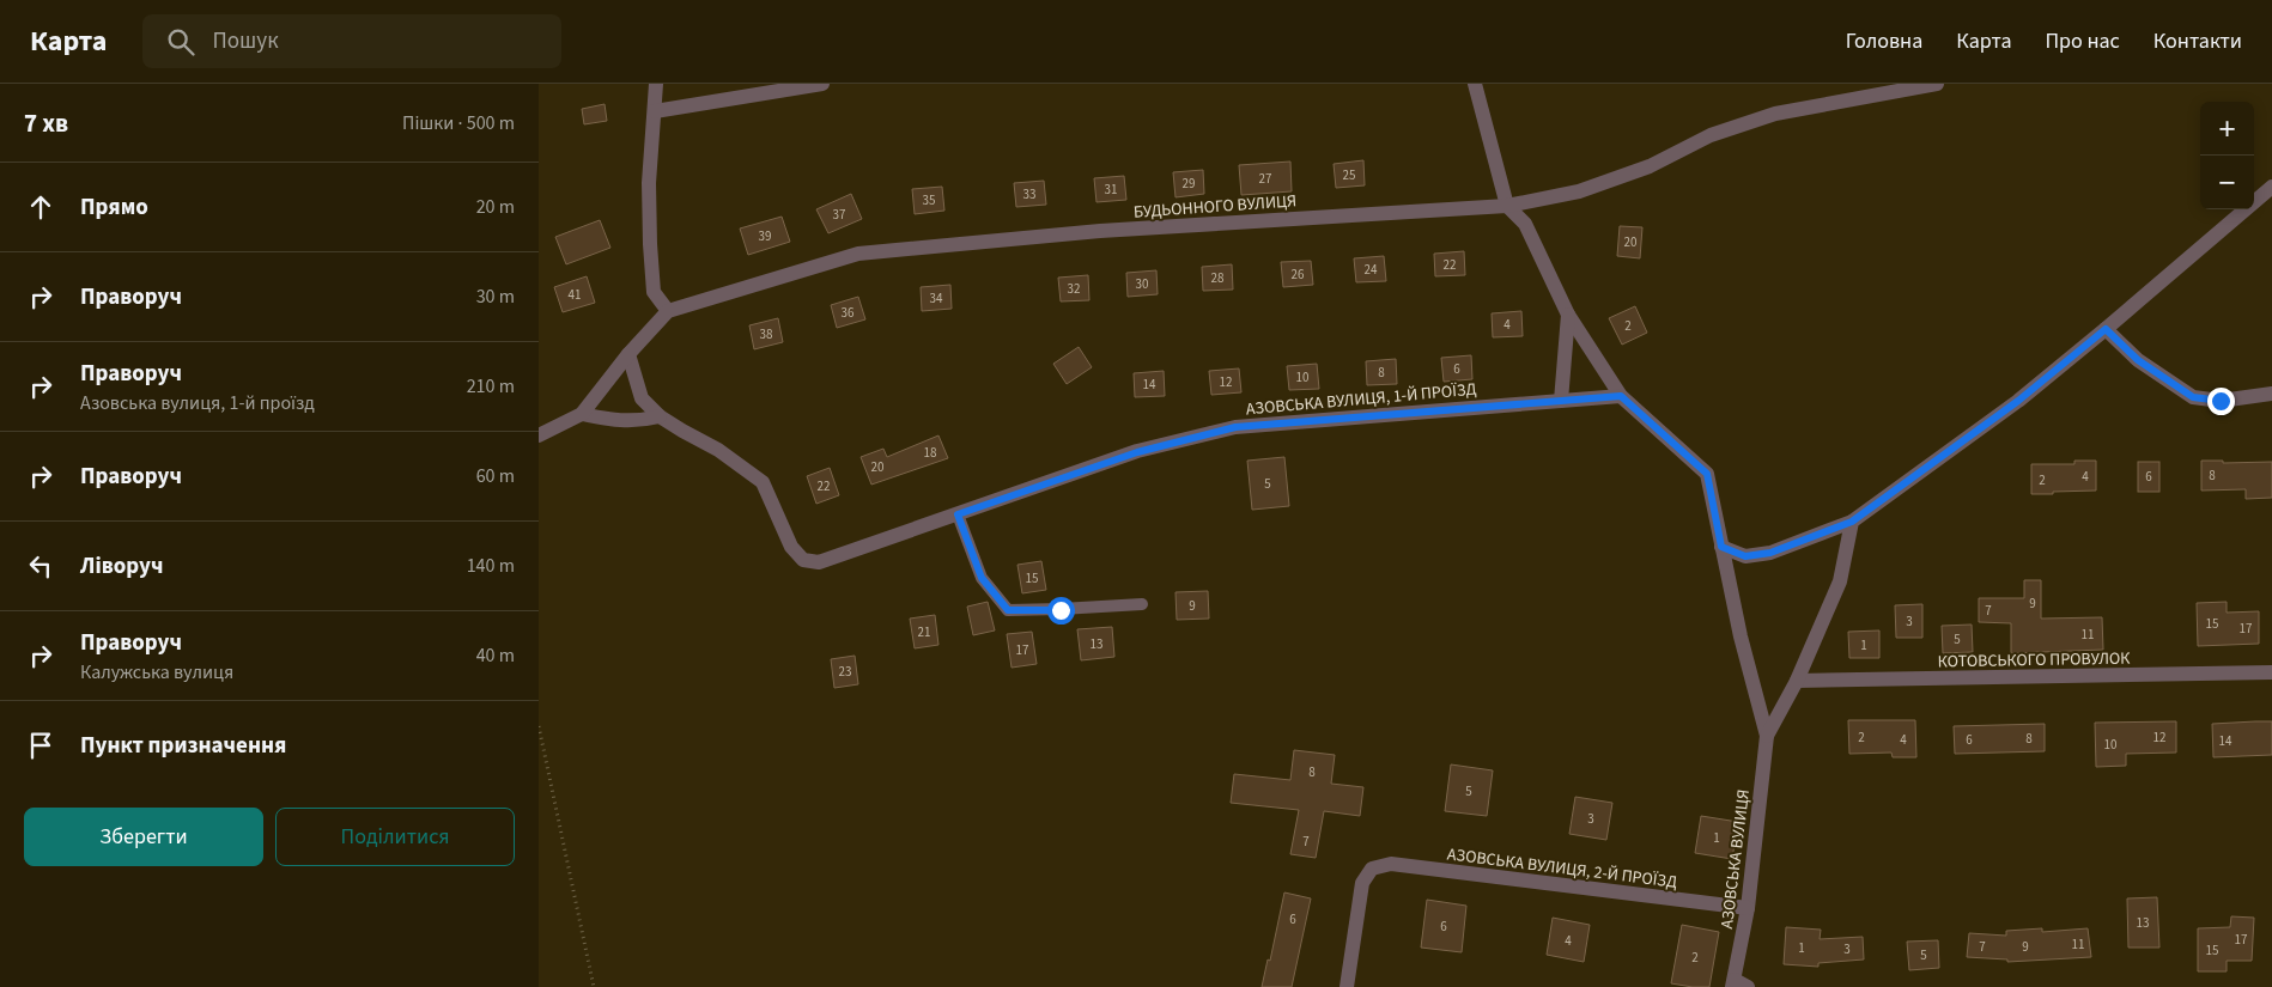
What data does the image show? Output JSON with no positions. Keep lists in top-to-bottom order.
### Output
{
  "streets": {
    "street": [
      "БУДЬОННОГО ВУЛИЦЯ",
      "АЗОВСЬКА ВУЛИЦЯ, 1-Й ПРОЇЗД",
      "КОТОВСЬКОГО ПРОВУЛОК",
      "АЗОВСЬКА ВУЛИЦЯ",
      "АЗОВСЬКА ВУЛИЦЯ, 2-Й ПРОЇЗД"
    ]
  },
  "crossings": [
    ["АЗОВСЬКА ВУЛИЦЯ", "АЗОВСЬКА ВУЛИЦЯ, 2-Й ПРОЇЗД"]
  ],
  "house_numbers": [
    "25",
    "27",
    "29",
    "31",
    "33",
    "35",
    "37",
    "39",
    "20",
    "22",
    "24",
    "26",
    "28",
    "30",
    "32",
    "41",
    "34",
    "36",
    "4",
    "2",
    "38",
    "6",
    "8",
    "10",
    "12",
    "14",
    "18",
    "20",
    "8",
    "4",
    "6",
    "2",
    "5",
    "22",
    "15",
    "9",
    "9",
    "7",
    "3",
    "15",
    "17",
    "21",
    "11",
    "5",
    "13",
    "1",
    "17",
    "23",
    "2",
    "12",
    "8",
    "4",
    "6",
    "14",
    "10",
    "8",
    "5",
    "3",
    "1",
    "7",
    "6",
    "13",
    "6",
    "17",
    "4",
    "11",
    "7",
    "9",
    "1",
    "3",
    "15",
    "5",
    "2"
  ],
  "page": {
    "header": "Карта",
    "search": "Пошук",
    "nav": [
      "Головна",
      "Карта",
      "Про нас",
      "Контакти"
    ],
    "heading": ["7 хв", "Пішки · 500 m"],
    "map_buttons": ["+", "−"],
    "list": [
      ["Прямо", "20 m"],
      ["Праворуч", "30 m"],
      ["Праворуч", "Азовська вулиця, 1-й проїзд", "210 m"],
      ["Праворуч", "60 m"],
      ["Ліворуч", "140 m"],
      ["Праворуч", "Калужська вулиця", "40 m"],
      "Пункт призначення"
    ],
    "buttons": ["Зберегти", "Поділитися"]
  }
}
